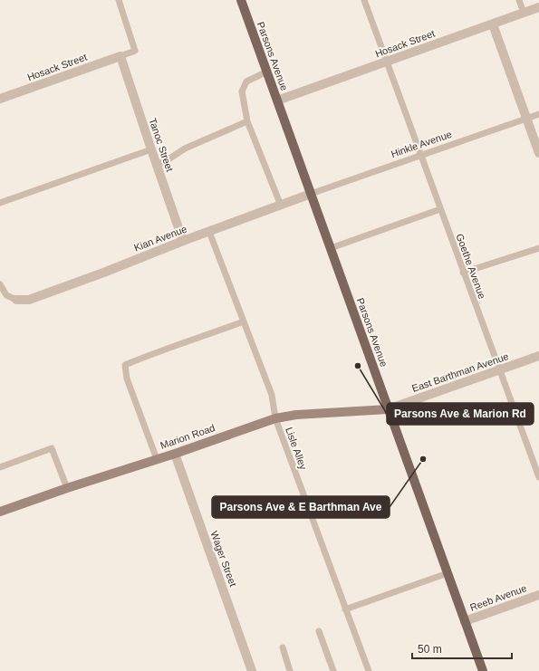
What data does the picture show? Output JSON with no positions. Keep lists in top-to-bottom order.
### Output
{
  "streets": {
    "main road": ["Parsons Avenue"],
    "street": [
      "Hosack Street",
      "Tanoc Street",
      "Kian Avenue",
      "East Barthman Avenue",
      "Marion Road",
      "Wager Street",
      "Reeb Avenue"
    ],
    "lane": ["Hinkle Avenue", "Goethe Avenue", "Lisle Alley"]
  },
  "crossings": [
    ["Hosack Street", "Parsons Avenue"],
    ["Hosack Street", "Tanoc Street"],
    ["Hosack Street", "Goethe Avenue"],
    ["Parsons Avenue", "Hinkle Avenue"],
    ["Parsons Avenue", "Kian Avenue"],
    ["Parsons Avenue", "East Barthman Avenue"],
    ["Parsons Avenue", "Marion Road"],
    ["Parsons Avenue", "Reeb Avenue"],
    ["Hinkle Avenue", "Kian Avenue"],
    ["Hinkle Avenue", "Goethe Avenue"],
    ["Tanoc Street", "Kian Avenue"],
    ["Kian Avenue", "Lisle Alley"],
    ["Goethe Avenue", "East Barthman Avenue"],
    ["East Barthman Avenue", "Marion Road"],
    ["Marion Road", "Lisle Alley"],
    ["Marion Road", "Wager Street"]
  ],
  "places": ["Parsons Ave & Marion Rd", "Parsons Ave & E Barthman Ave"],
  "scale_bar": "50 m"
}
